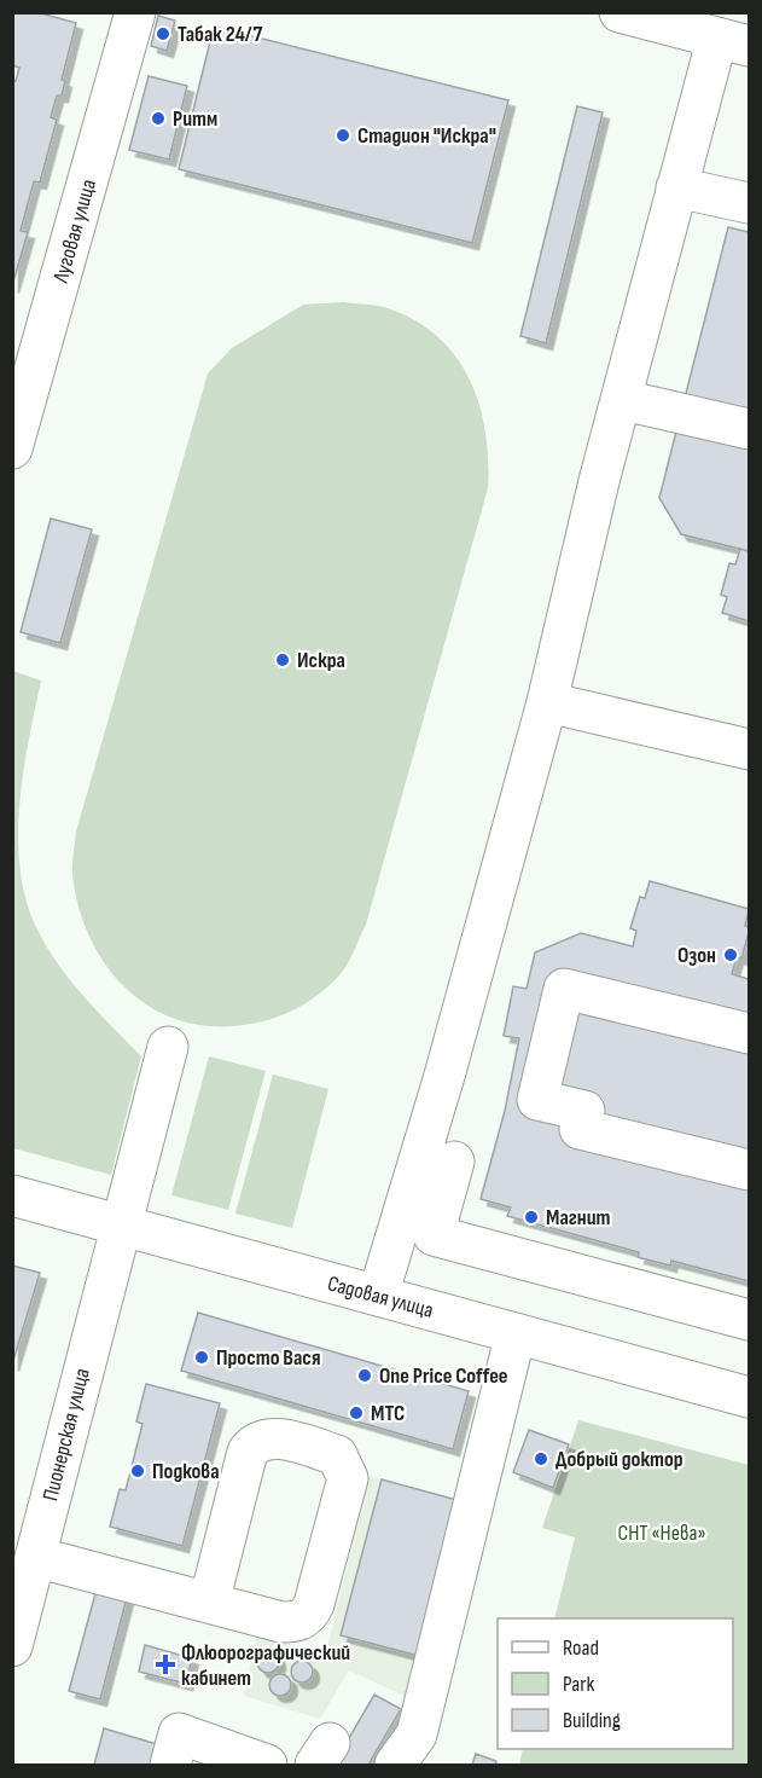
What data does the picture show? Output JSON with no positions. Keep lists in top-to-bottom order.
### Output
{
  "streets": {
    "street": ["Луговая улица", "Садовая улица", "Пионерская улица"]
  },
  "crossings": [
    ["Садовая улица", "Пионерская улица"]
  ],
  "parks": ["СНТ «Нева»"],
  "places": {
    "other": [
      "Табак 24/7",
      "Ритм",
      "Стадион \"Искра\"",
      "Искра",
      "Озон",
      "Магнит",
      "Просто Вася",
      "One Price Coffee",
      "МТС",
      "Добрый доктор",
      "Подкова"
    ],
    "health": ["Флюорографический кабинет"]
  },
  "legend": ["Road", "Park", "Building"]
}
